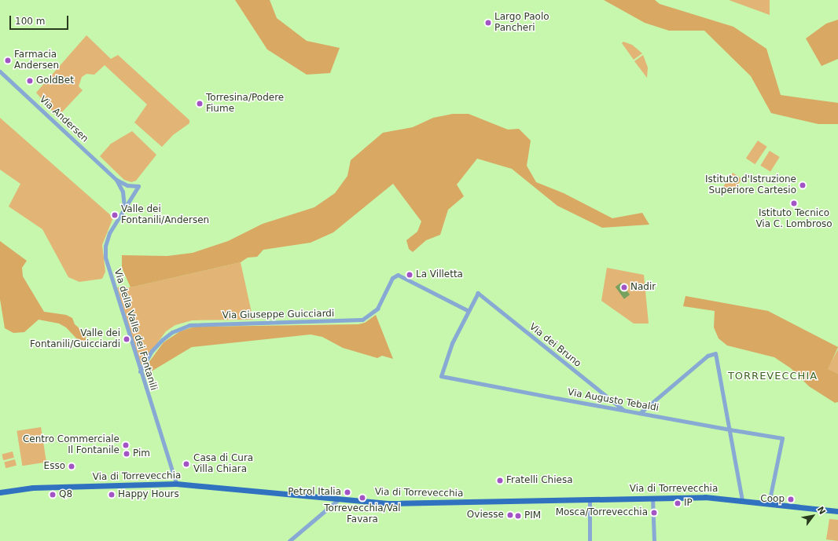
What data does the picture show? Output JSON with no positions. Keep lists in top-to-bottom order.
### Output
{
  "streets": {
    "main road": ["Via di Torrevecchia"],
    "street": [
      "Via Andersen",
      "Via Giuseppe Guicciardi",
      "Via della Valle dei Fontanili",
      "Via dei Bruno",
      "Via Augusto Tebaldi"
    ]
  },
  "crossings": [
    ["Via Andersen", "Via della Valle dei Fontanili"],
    ["Via Giuseppe Guicciardi", "Via della Valle dei Fontanili"],
    ["Via Giuseppe Guicciardi", "Via dei Bruno"],
    ["Via Giuseppe Guicciardi", "Via Augusto Tebaldi"],
    ["Via della Valle dei Fontanili", "Via di Torrevecchia"],
    ["Via dei Bruno", "Via Augusto Tebaldi"],
    ["Via Augusto Tebaldi", "Via di Torrevecchia"]
  ],
  "districts": ["TORREVECCHIA"],
  "places": [
    "Largo Paolo Pancheri",
    "Farmacia Andersen",
    "GoldBet",
    "Torresina/Podere Fiume",
    "Istituto d'Istruzione Superiore Cartesio",
    "Istituto Tecnico Via C. Lombroso",
    "Valle dei Fontanili/Andersen",
    "La Villetta",
    "Nadir",
    "Valle dei Fontanili/Guicciardi",
    "Centro Commerciale Il Fontanile",
    "Pim",
    "Casa di Cura Villa Chiara",
    "Esso",
    "Fratelli Chiesa",
    "Petrol Italia",
    "Q8",
    "Happy Hours",
    "Torrevecchia/Val Favara",
    "Coop",
    "IP",
    "Mosca/Torrevecchia",
    "Oviesse",
    "PIM"
  ],
  "scale_bar": "100 m",
  "north": "top right"
}
